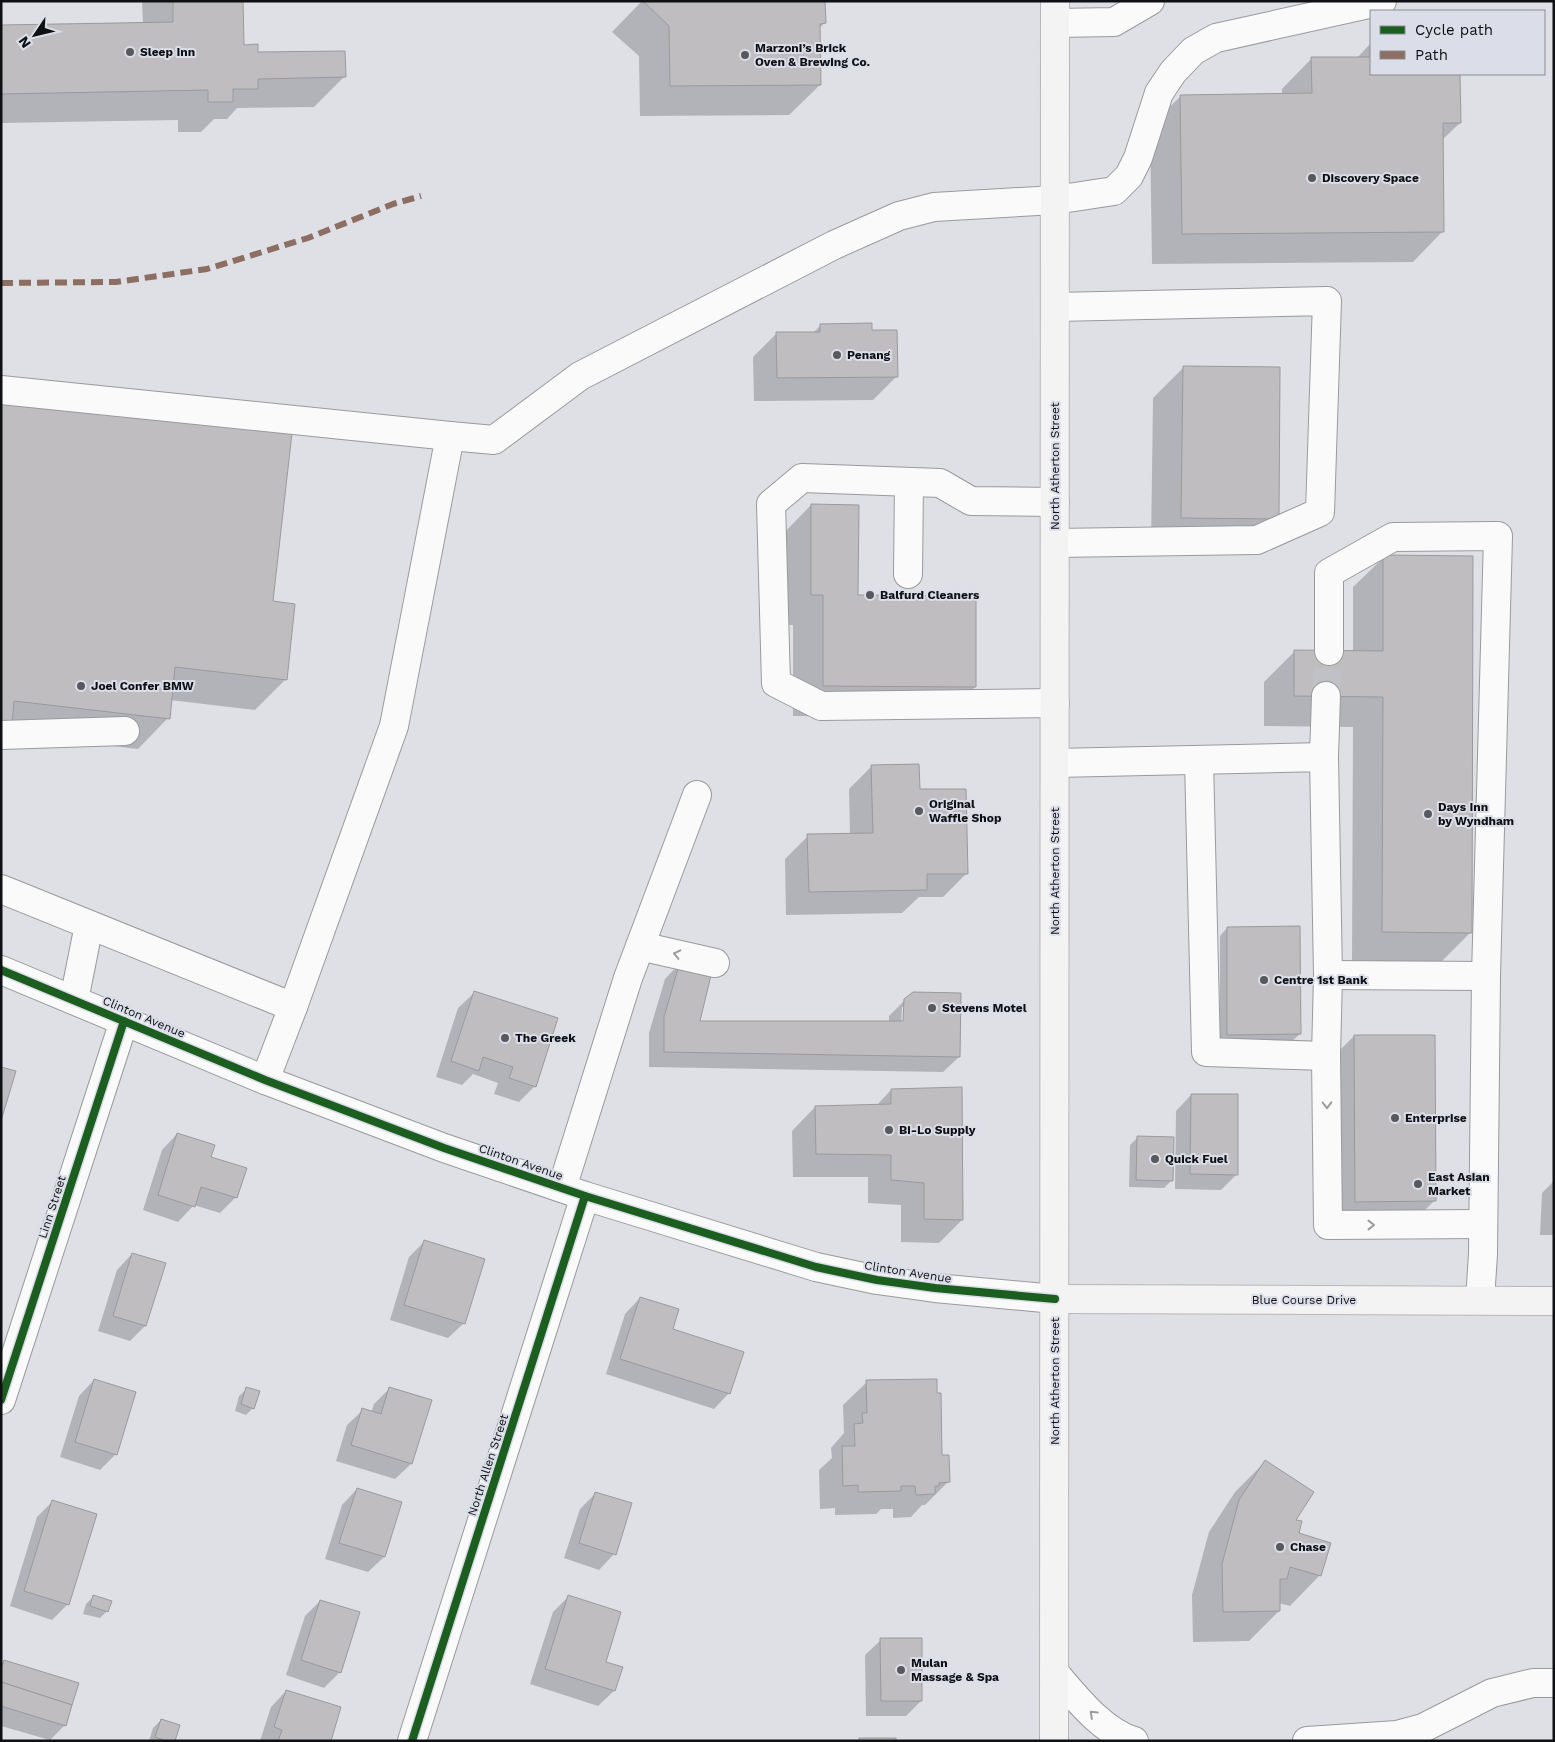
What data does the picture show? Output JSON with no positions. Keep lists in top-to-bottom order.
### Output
{
  "streets": {
    "main road": ["North Atherton Street", "Blue Course Drive"],
    "street": ["Clinton Avenue", "Linn Street", "North Allen Street"]
  },
  "crossings": [
    ["North Atherton Street", "Clinton Avenue"],
    ["North Atherton Street", "Blue Course Drive"],
    ["Clinton Avenue", "Linn Street"],
    ["Clinton Avenue", "Blue Course Drive"],
    ["Clinton Avenue", "North Allen Street"]
  ],
  "places": [
    "Sleep Inn",
    "Marzoni’s Brick Oven & Brewing Co.",
    "Discovery Space",
    "Penang",
    "Balfurd Cleaners",
    "Joel Confer BMW",
    "Original Waffle Shop",
    "Days Inn by Wyndham",
    "Centre 1st Bank",
    "Stevens Motel",
    "The Greek",
    "Enterprise",
    "Bi-Lo Supply",
    "Quick Fuel",
    "East Asian Market",
    "Chase",
    "Mulan Massage & Spa"
  ],
  "legend": ["Cycle path", "Path"],
  "north": "bottom left"
}
